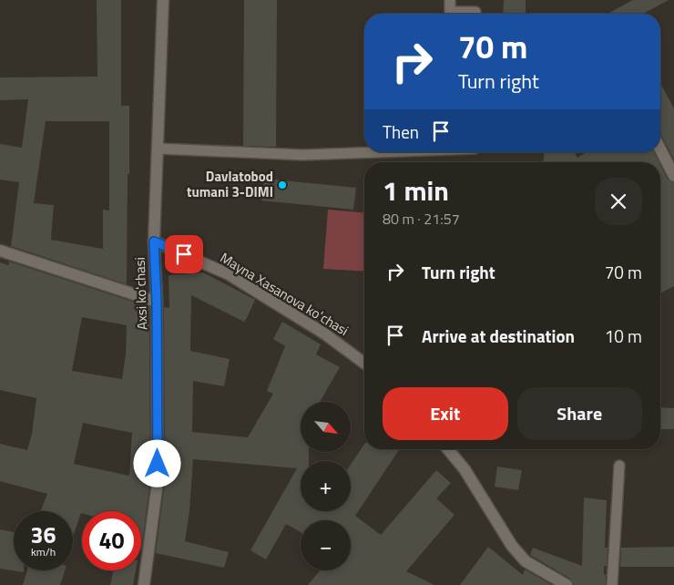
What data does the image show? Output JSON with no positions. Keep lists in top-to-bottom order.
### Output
{
  "streets": {
    "street": ["Axsi koʻchasi", "Mayna Xasanova koʻchasi"]
  },
  "crossings": [
    ["Axsi koʻchasi", "Mayna Xasanova koʻchasi"]
  ],
  "places": ["Davlatobod tumani 3-DIMI"],
  "north": "bottom right",
  "page": {
    "turn": ["70 m", "Turn right"],
    "then": "Then",
    "heading": ["1 min", "80 m · 21:57"],
    "list": [
      {
        "name": "Turn right",
        "value": "70 m"
      },
      {
        "name": "Arrive at destination",
        "value": "10 m"
      }
    ],
    "buttons": ["Exit", "Share"],
    "map_buttons": ["+", "−"],
    "speed": "36 km/h",
    "limit": "40"
  }
}
